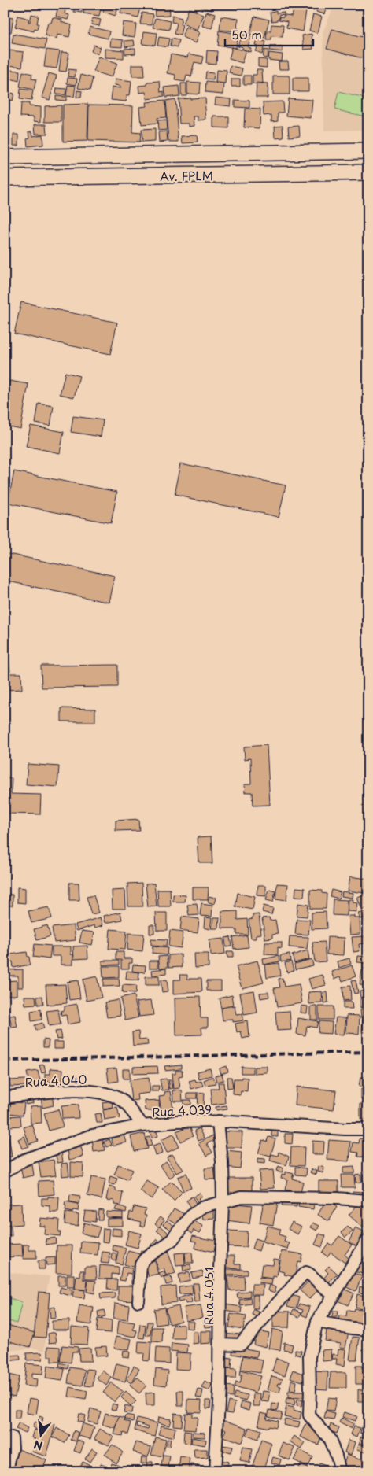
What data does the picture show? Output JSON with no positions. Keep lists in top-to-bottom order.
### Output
{
  "streets": {
    "main road": ["Av. FPLM"],
    "street": ["Rua 4.040", "Rua 4.039", "Rua 4.051"]
  },
  "crossings": [
    ["Rua 4.040", "Rua 4.039"],
    ["Rua 4.039", "Rua 4.051"]
  ],
  "scale_bar": "50 m",
  "north": "bottom"
}
